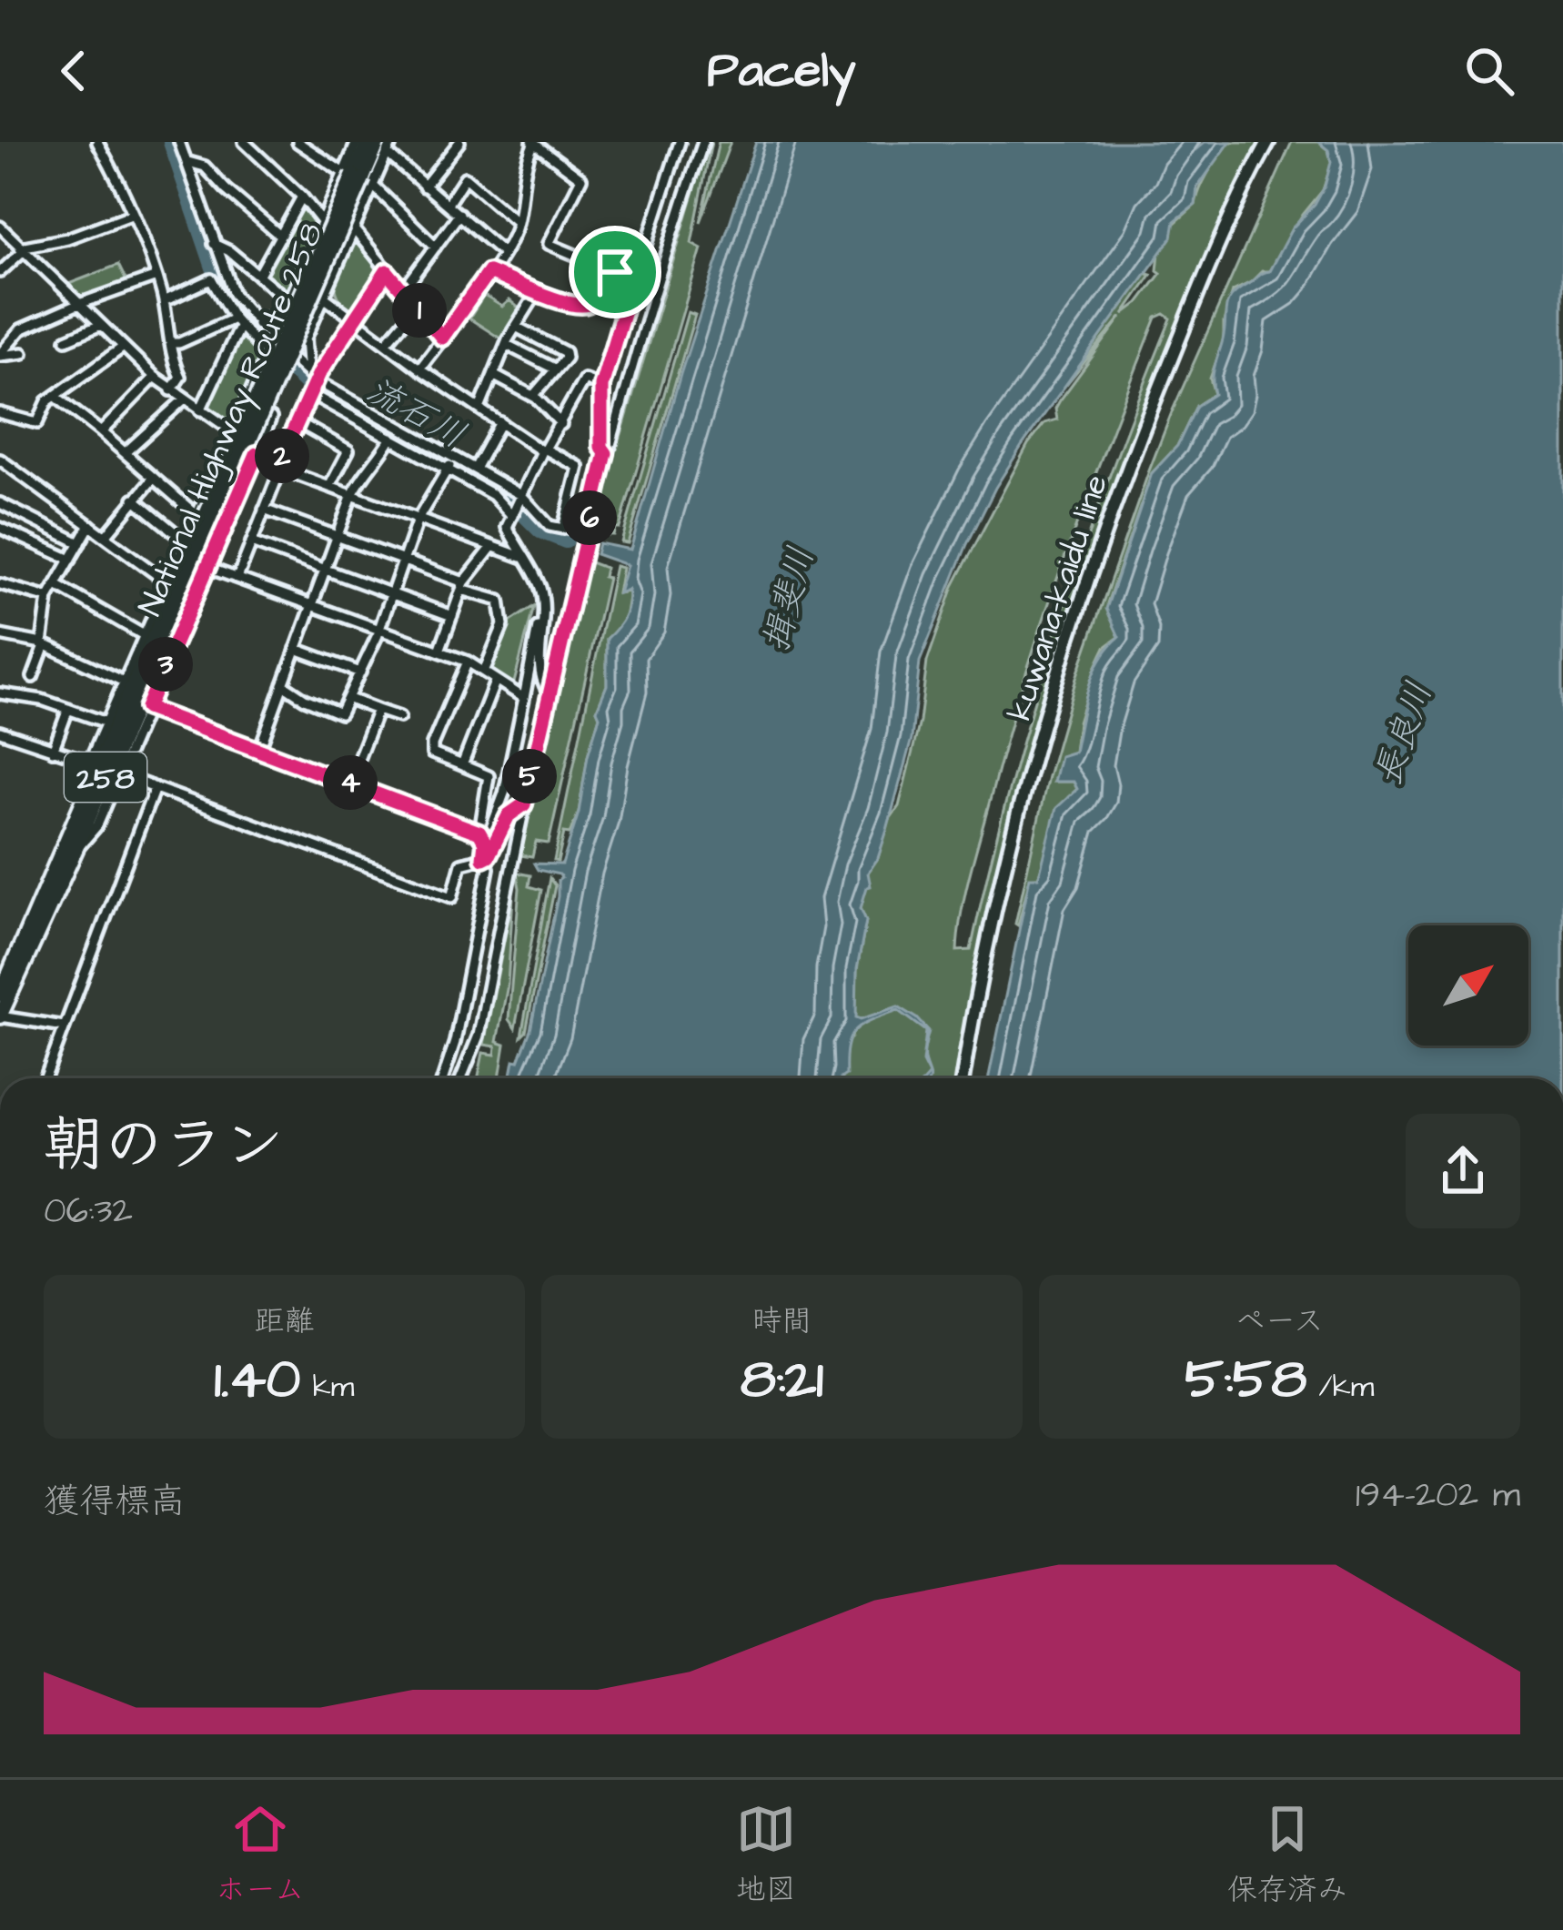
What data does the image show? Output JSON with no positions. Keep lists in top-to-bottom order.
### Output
{
  "streets": {
    "highway": ["National Highway Route 258", "258"],
    "main road": ["kuwana-kaidu line"]
  },
  "water": ["流石川", "揖斐川", "長良川"],
  "north": "top right",
  "page": {
    "header": "Pacely",
    "pins": [
      "1",
      "2",
      "6",
      "3",
      "5",
      "4"
    ],
    "heading": ["朝のラン", "06:32"],
    "stats": [
      ["距離", "1.40 km"],
      ["時間", "8:21"],
      ["ペース", "5:58 /km"]
    ],
    "chart": ["獲得標高", "194–202 m"],
    "tabs": ["ホーム", "地図", "保存済み"]
  }
}
